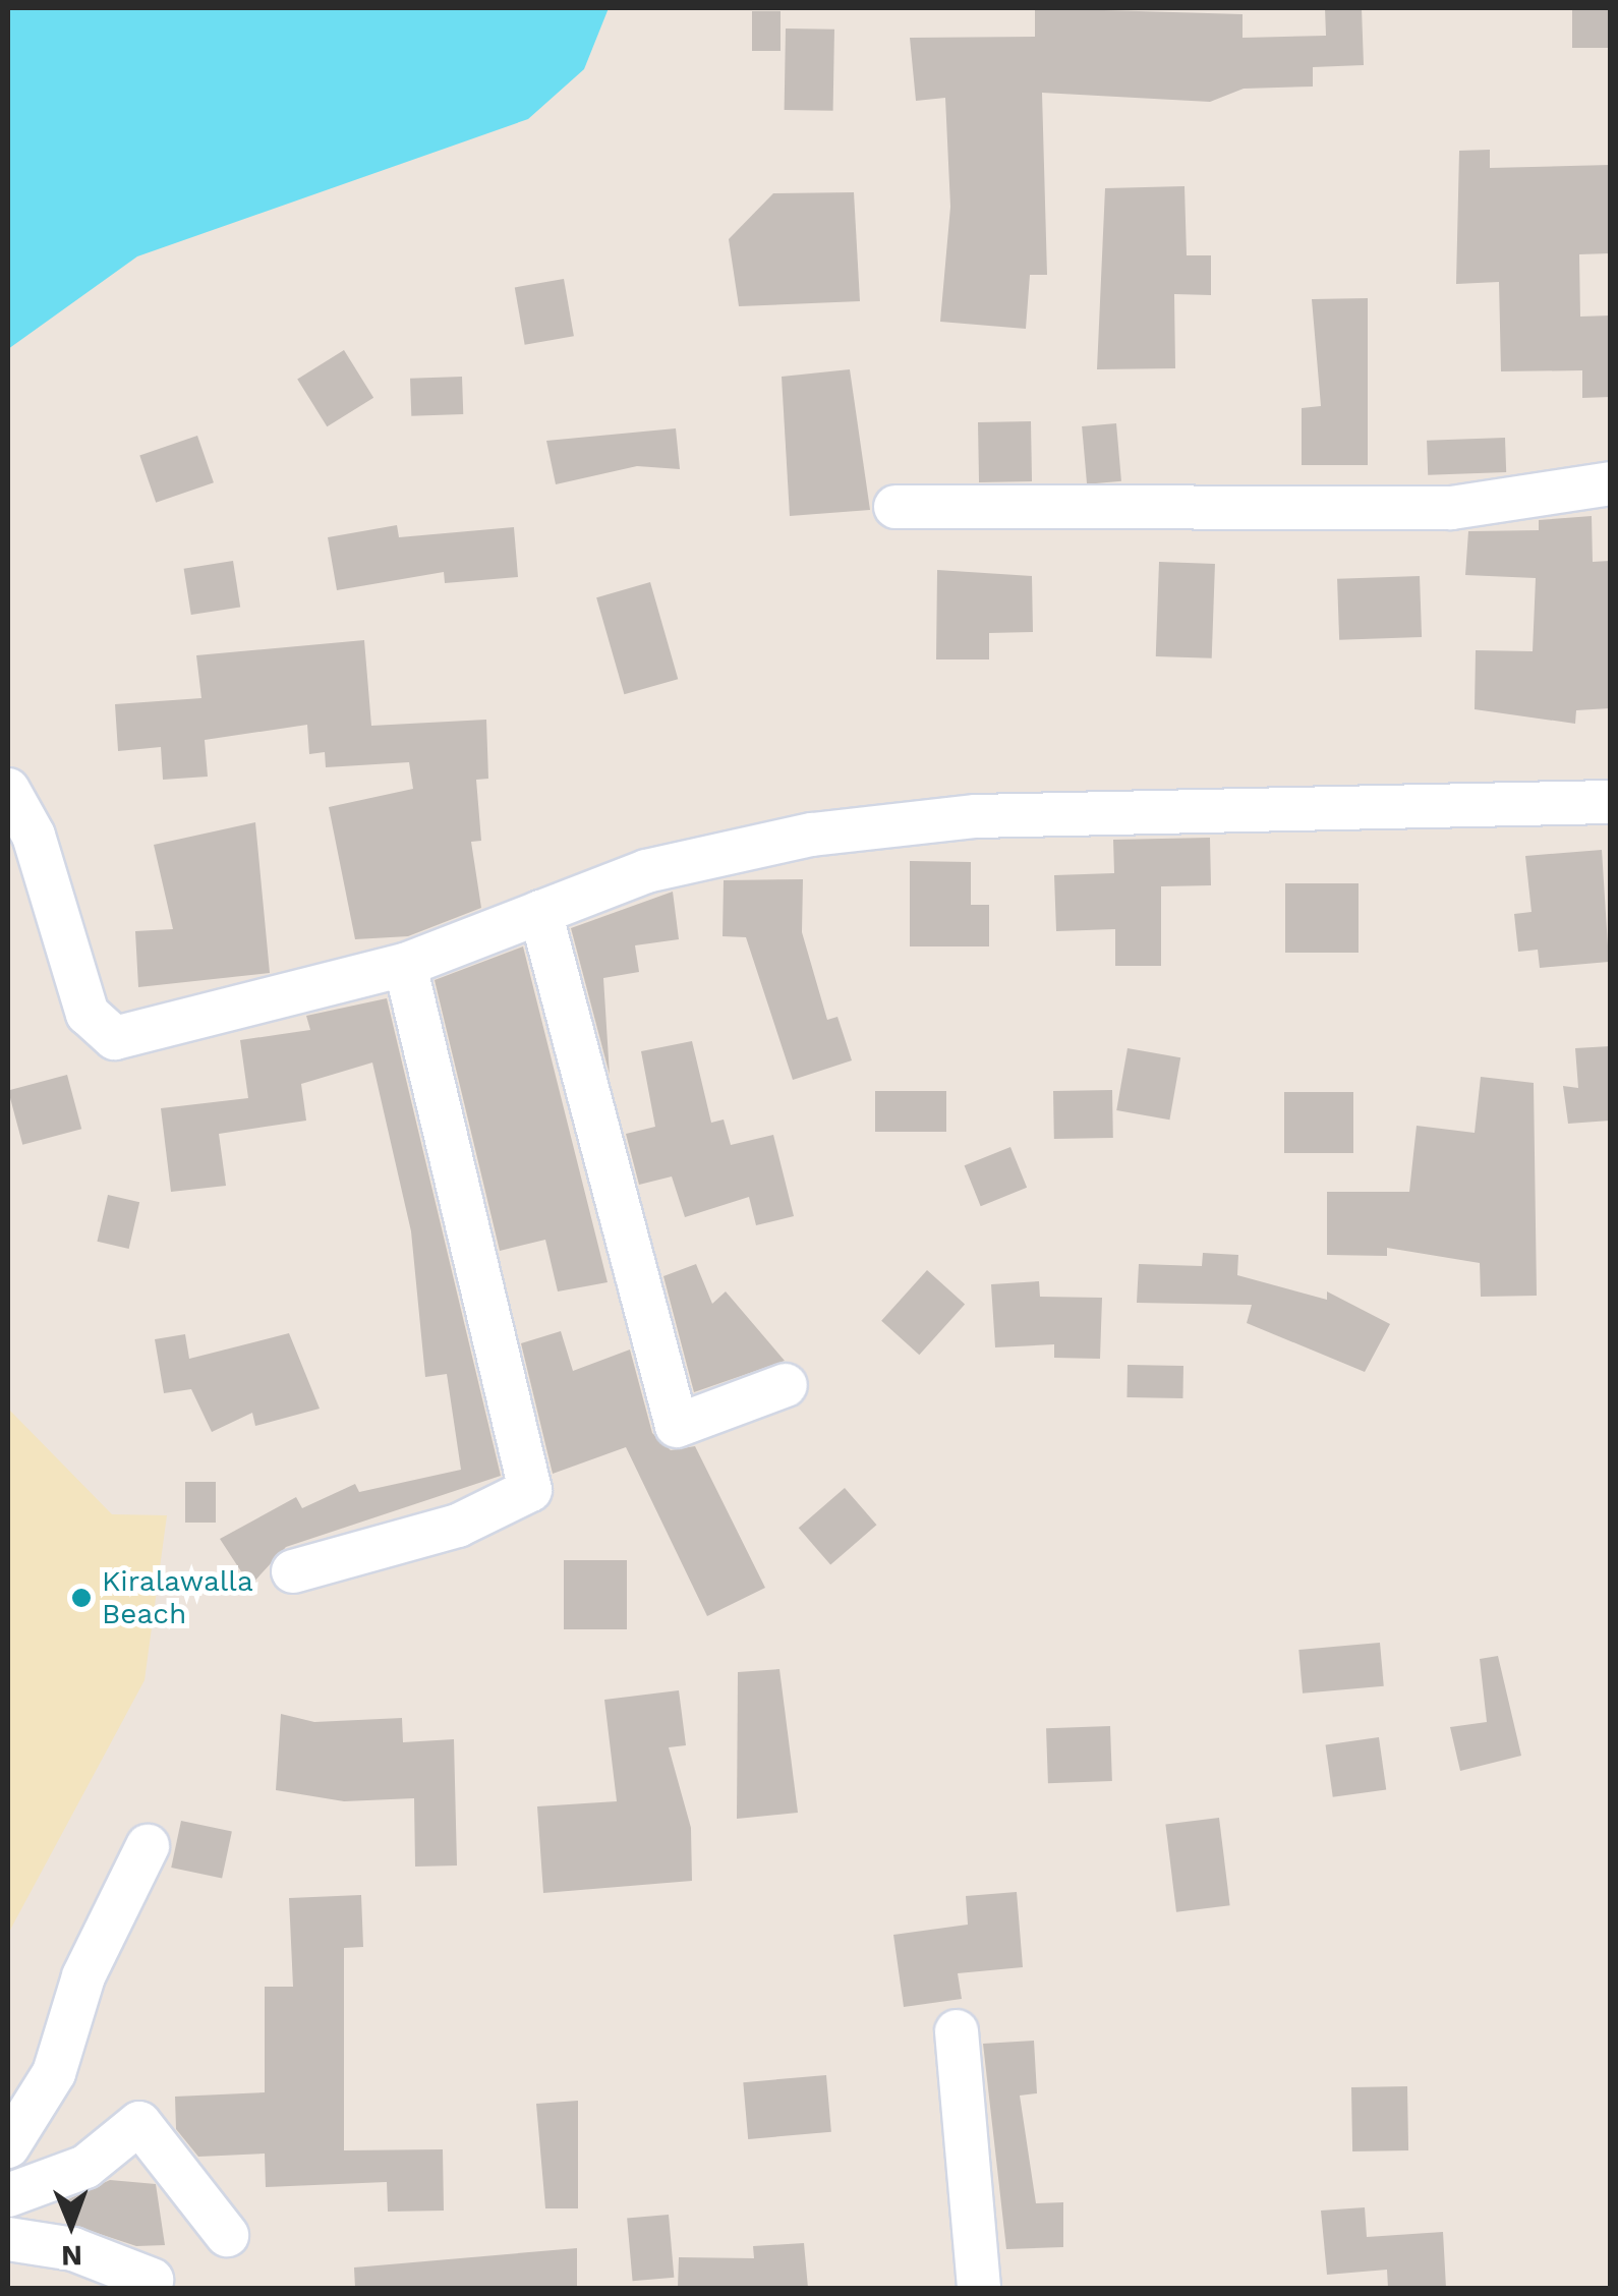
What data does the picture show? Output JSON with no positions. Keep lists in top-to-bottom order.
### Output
{
  "places": ["Kiralawalla Beach"],
  "north": "bottom"
}
